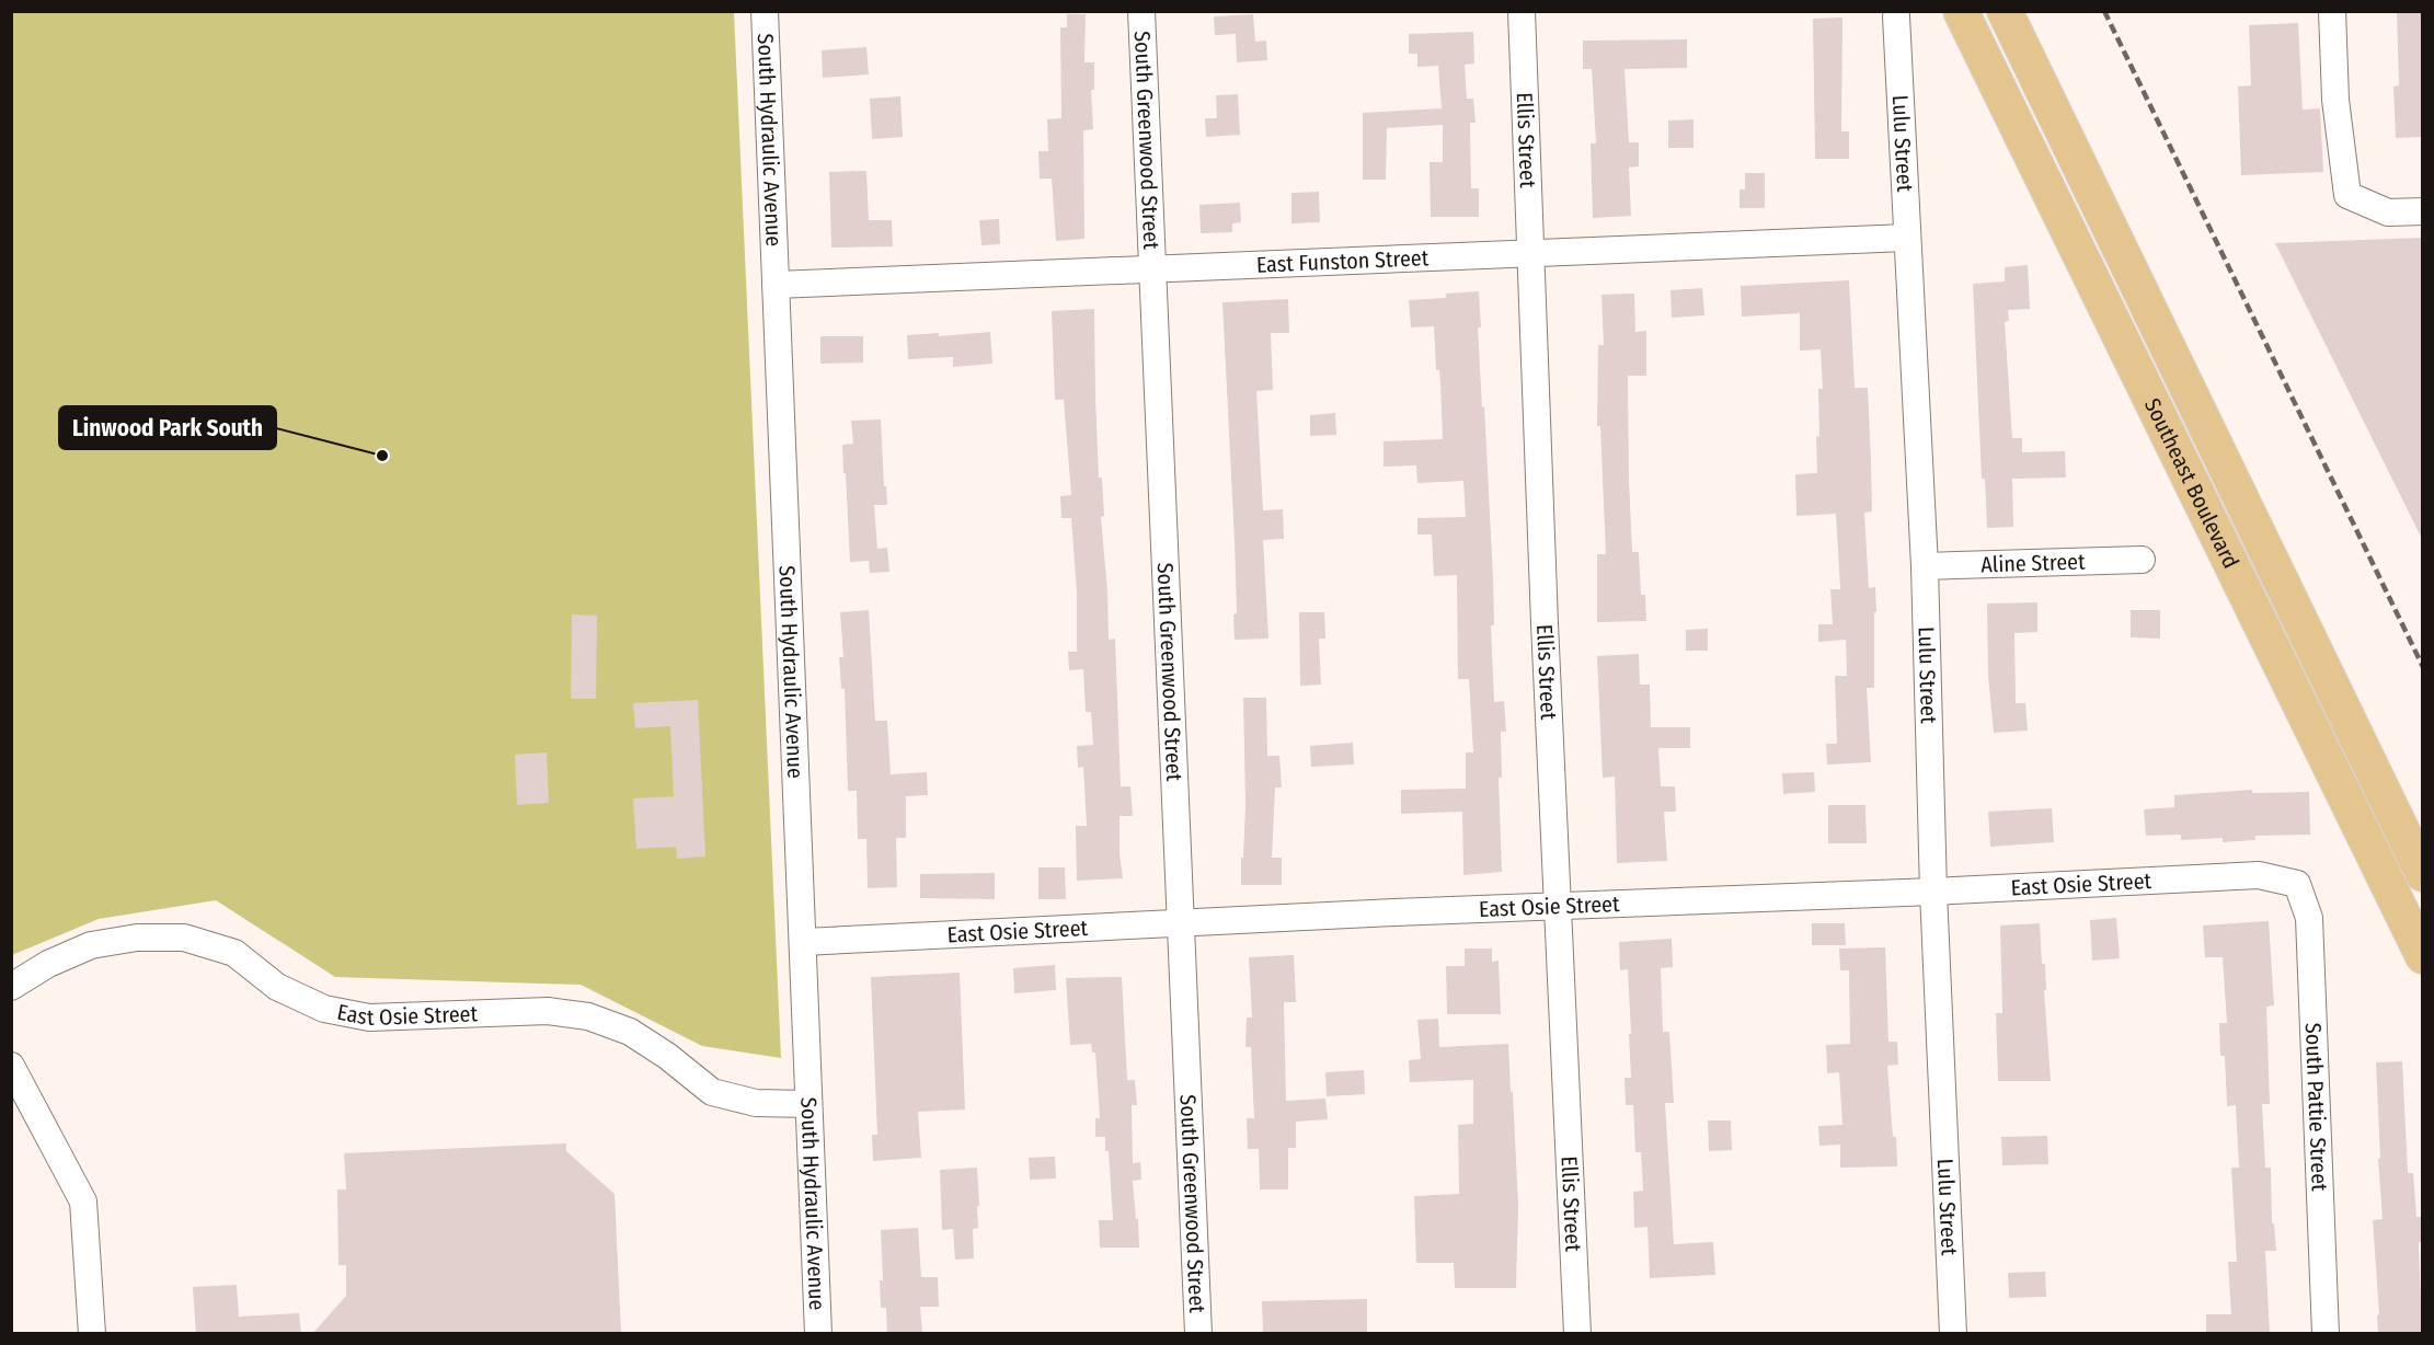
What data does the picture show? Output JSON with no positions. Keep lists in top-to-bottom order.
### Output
{
  "streets": {
    "main road": ["Southeast Boulevard"],
    "street": [
      "South Hydraulic Avenue",
      "South Greenwood Street",
      "Ellis Street",
      "Lulu Street",
      "East Funston Street",
      "Aline Street",
      "East Osie Street",
      "South Pattie Street"
    ]
  },
  "crossings": [
    ["South Hydraulic Avenue", "East Funston Street"],
    ["South Hydraulic Avenue", "East Osie Street"],
    ["South Greenwood Street", "East Funston Street"],
    ["South Greenwood Street", "East Osie Street"],
    ["Ellis Street", "East Funston Street"],
    ["Ellis Street", "East Osie Street"],
    ["Lulu Street", "East Funston Street"],
    ["Lulu Street", "Aline Street"],
    ["Lulu Street", "East Osie Street"],
    ["East Osie Street", "South Pattie Street"]
  ],
  "places": ["Linwood Park South"]
}
